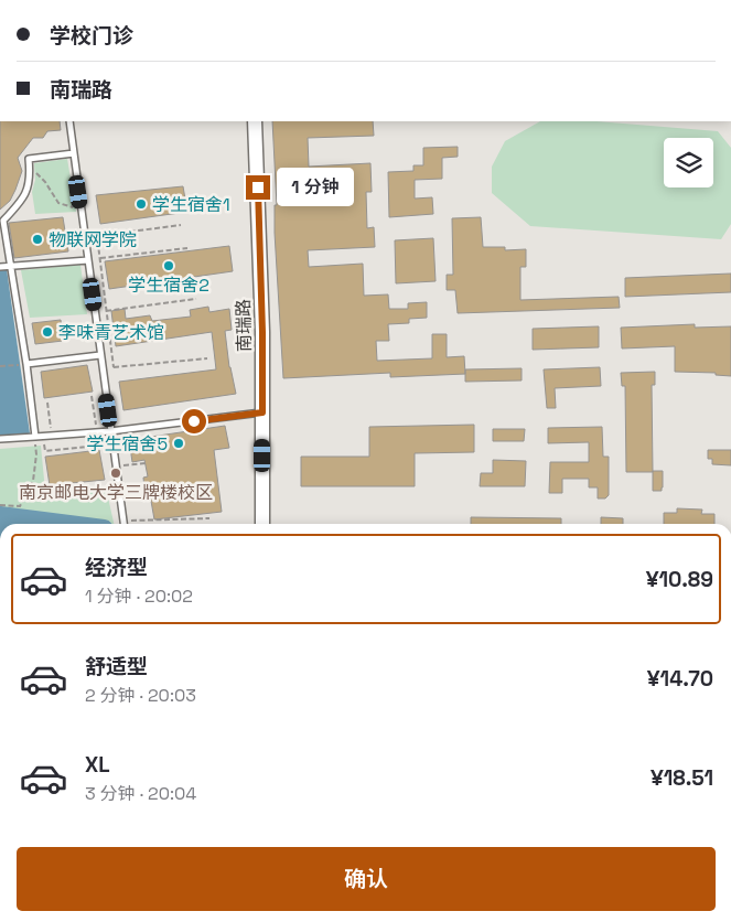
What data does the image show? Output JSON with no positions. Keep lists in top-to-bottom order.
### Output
{
  "streets": {
    "street": ["南瑞路"]
  },
  "places": [
    "学生宿舍1",
    "物联网学院",
    "学生宿舍2",
    "李味青艺术馆",
    "学生宿舍5",
    "南京邮电大学三牌楼校区"
  ],
  "page": {
    "banner": ["学校门诊", "南瑞路"],
    "bubble": "1 分钟",
    "list": [
      {
        "name": "经济型",
        "note": "1 分钟 · 20:02",
        "value": "¥10.89"
      },
      {
        "name": "舒适型",
        "note": "2 分钟 · 20:03",
        "value": "¥14.70"
      },
      {
        "name": "XL",
        "note": "3 分钟 · 20:04",
        "value": "¥18.51"
      }
    ],
    "buttons": "确认"
  }
}
